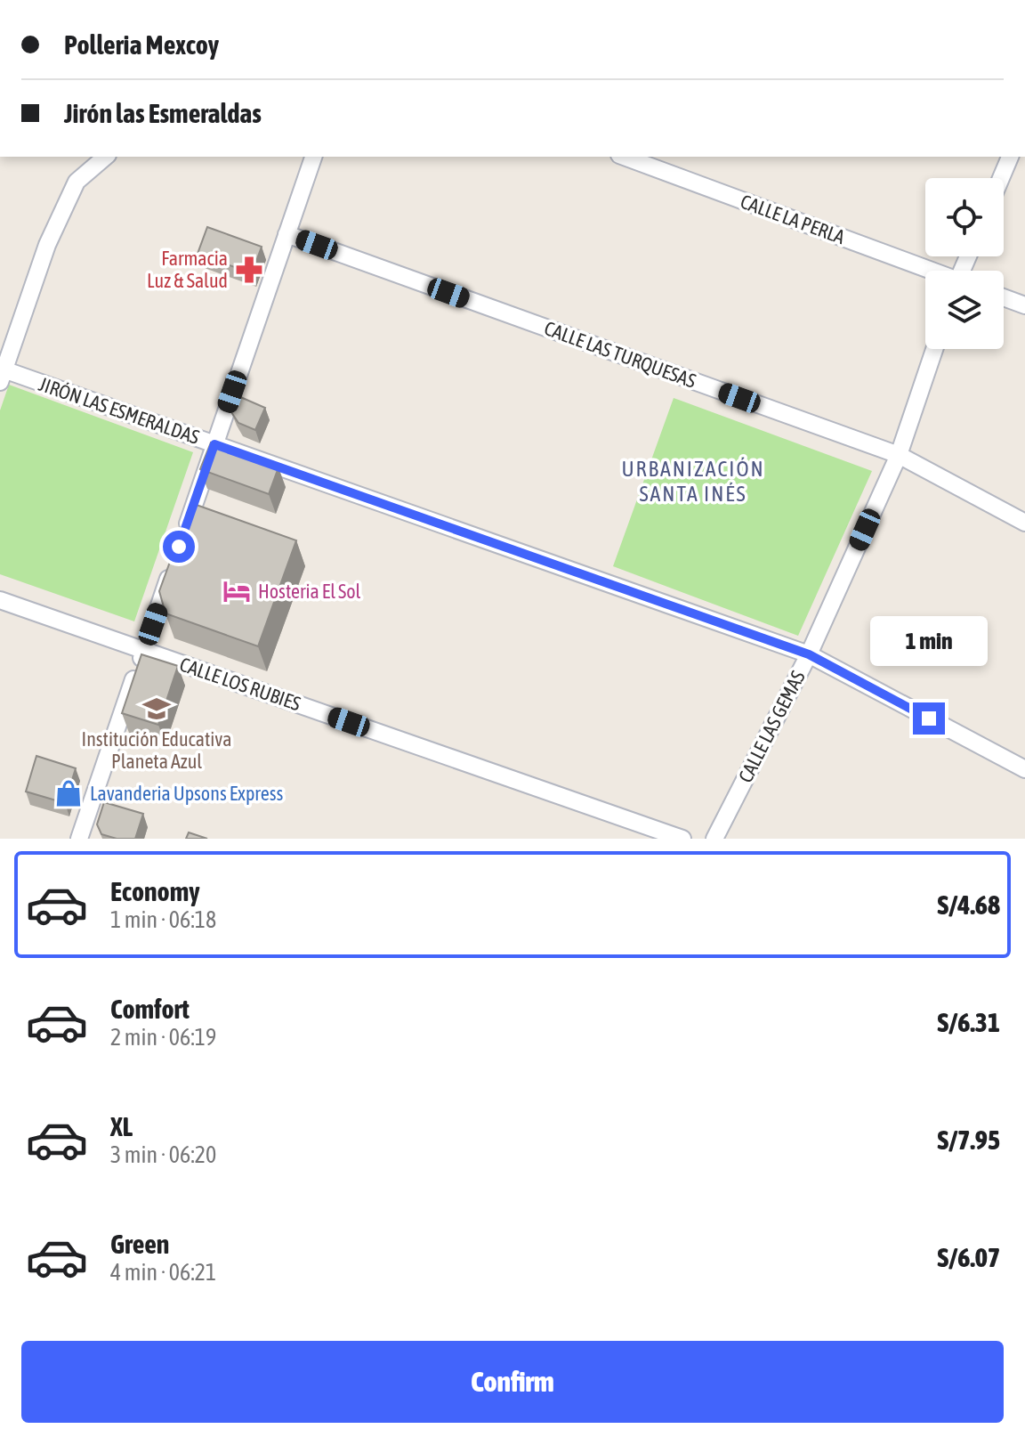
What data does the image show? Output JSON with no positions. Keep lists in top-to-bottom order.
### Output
{
  "streets": {
    "street": [
      "CALLE LA PERLA",
      "CALLE LAS TURQUESAS",
      "JIRÓN LAS ESMERALDAS",
      "CALLE LOS RUBIES",
      "CALLE LAS GEMAS"
    ]
  },
  "crossings": [
    ["CALLE LAS TURQUESAS", "CALLE LAS GEMAS"],
    ["JIRÓN LAS ESMERALDAS", "CALLE LAS GEMAS"]
  ],
  "districts": ["URBANIZACIÓN SANTA INÉS"],
  "places": {
    "pharmacy": ["Farmacia Luz & Salud"],
    "hotel": ["Hosteria El Sol"],
    "school or university": ["Institución Educativa Planeta Azul"],
    "shop": ["Lavanderia Upsons Express"]
  },
  "page": {
    "banner": ["Polleria Mexcoy", "Jirón las Esmeraldas"],
    "bubble": "1 min",
    "list": [
      {
        "name": "Economy",
        "note": "1 min · 06:18",
        "value": "S/4.68"
      },
      {
        "name": "Comfort",
        "note": "2 min · 06:19",
        "value": "S/6.31"
      },
      {
        "name": "XL",
        "note": "3 min · 06:20",
        "value": "S/7.95"
      },
      {
        "name": "Green",
        "note": "4 min · 06:21",
        "value": "S/6.07"
      }
    ],
    "buttons": "Confirm"
  }
}
